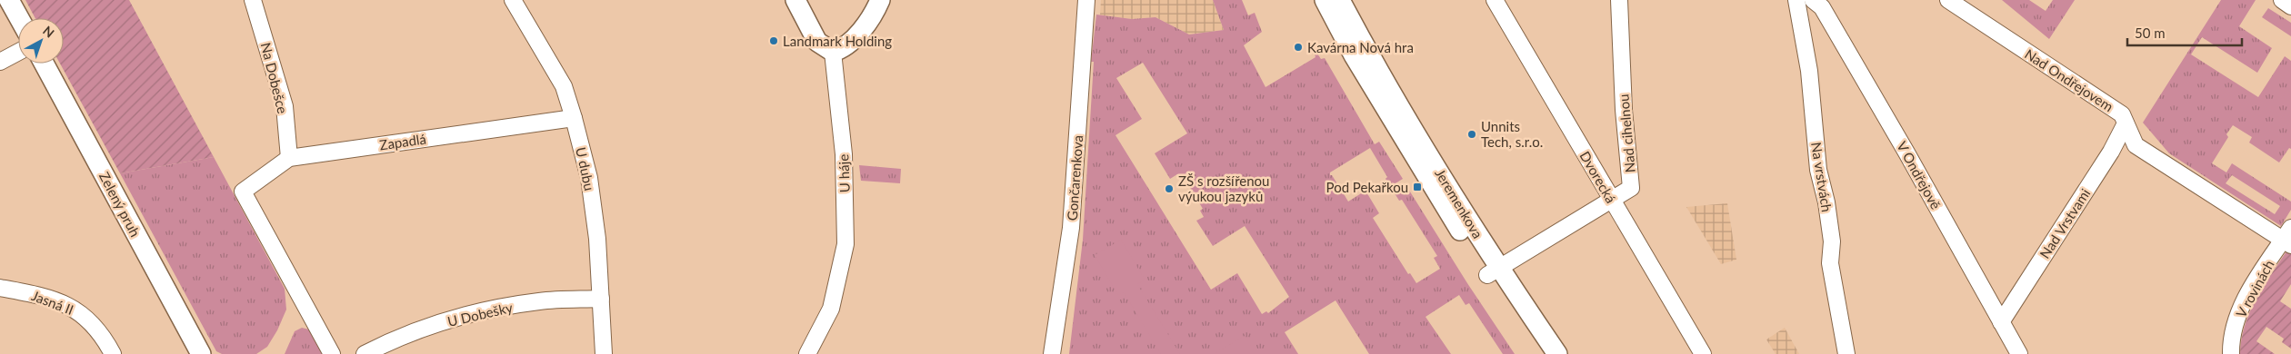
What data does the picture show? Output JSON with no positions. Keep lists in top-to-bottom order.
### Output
{
  "streets": {
    "street": [
      "Na Dobešce",
      "Nad Ondřejovem",
      "Nad cihelnou",
      "Zapadlá",
      "U dubu",
      "U háje",
      "V Ondřejově",
      "Dvorecká",
      "Na vrstvách",
      "Gončarenkova",
      "Jeremenkova",
      "Zelený pruh",
      "Nad Vrstvami",
      "V rovinách",
      "Jasná II",
      "U Dobešky"
    ]
  },
  "crossings": [
    ["Na Dobešce", "Zapadlá"],
    ["Nad Ondřejovem", "Nad Vrstvami"],
    ["Nad Ondřejovem", "V rovinách"],
    ["Nad cihelnou", "Dvorecká"],
    ["Nad cihelnou", "Jeremenkova"],
    ["Zapadlá", "U dubu"],
    ["U dubu", "U Dobešky"],
    ["V Ondřejově", "Nad Vrstvami"]
  ],
  "places": {
    "other": [
      "Landmark Holding",
      "Kavárna Nová hra",
      "Unnits Tech, s.r.o.",
      "ZŠ s rozšířenou výukou jazyků"
    ],
    "transit": ["Pod Pekařkou"]
  },
  "scale_bar": "50 m",
  "north": "top right"
}
